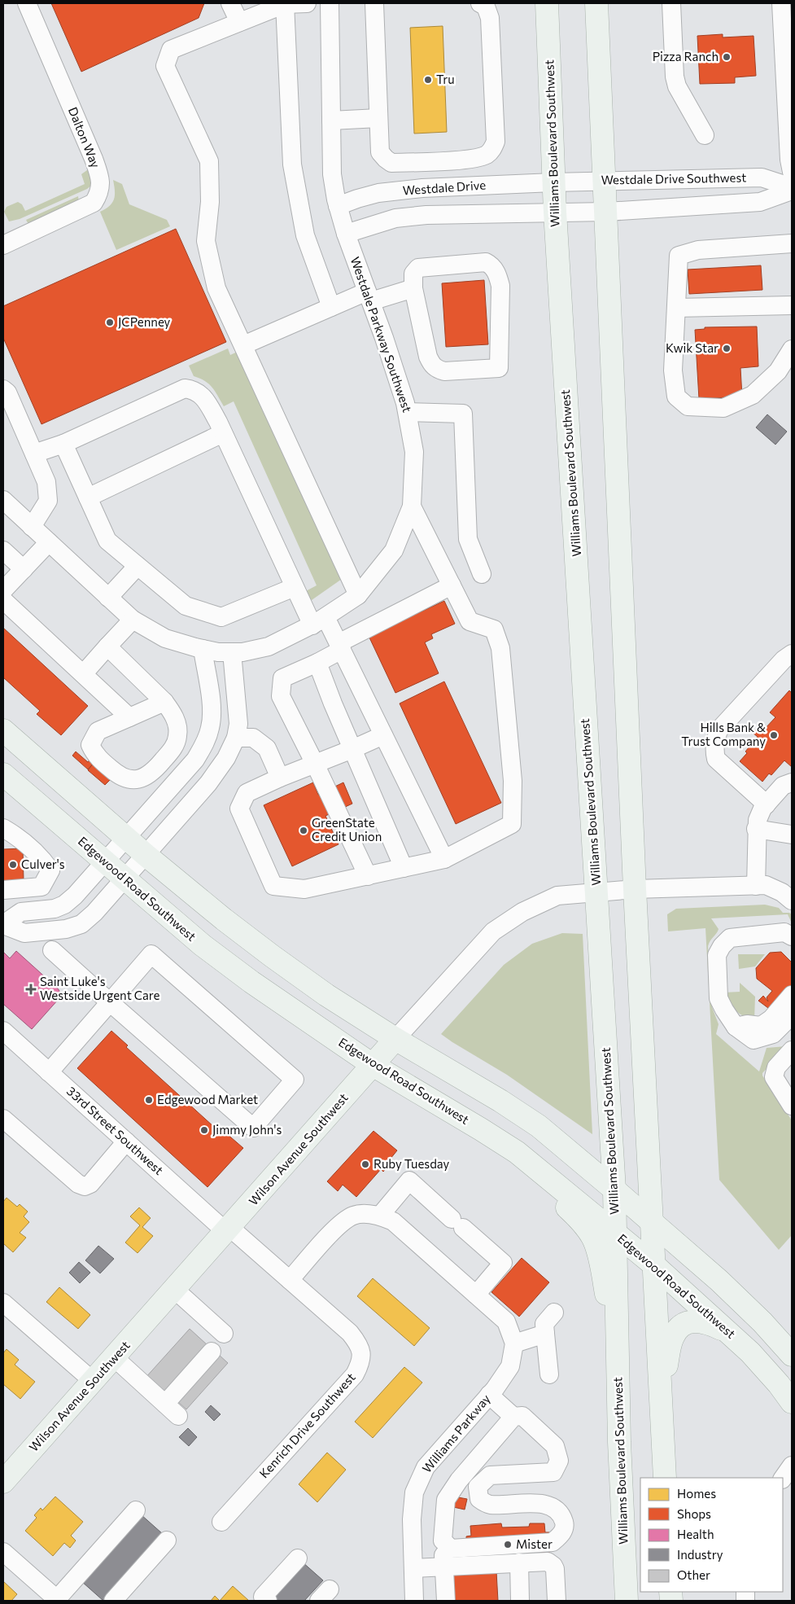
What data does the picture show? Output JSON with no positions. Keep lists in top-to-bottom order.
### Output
{
  "streets": {
    "main road": ["Williams Boulevard Southwest", "Edgewood Road Southwest", "Wilson Avenue Southwest"],
    "street": [
      "Dalton Way",
      "Westdale Drive Southwest",
      "Westdale Drive",
      "Westdale Parkway Southwest",
      "33rd Street Southwest",
      "Kenrich Drive Southwest",
      "Williams Parkway"
    ]
  },
  "crossings": [
    ["Williams Boulevard Southwest", "Westdale Drive Southwest"],
    ["Williams Boulevard Southwest", "Westdale Drive"],
    ["Williams Boulevard Southwest", "Edgewood Road Southwest"],
    ["Williams Boulevard Southwest", "Wilson Avenue Southwest"],
    ["Westdale Drive Southwest", "Westdale Drive"],
    ["Westdale Drive", "Westdale Parkway Southwest"],
    ["Edgewood Road Southwest", "Wilson Avenue Southwest"],
    ["33rd Street Southwest", "Wilson Avenue Southwest"],
    ["33rd Street Southwest", "Kenrich Drive Southwest"],
    ["Wilson Avenue Southwest", "Kenrich Drive Southwest"]
  ],
  "places": {
    "other": [
      "Pizza Ranch",
      "Tru",
      "JCPenney",
      "Kwik Star",
      "Hills Bank & Trust Company",
      "GreenState Credit Union",
      "Culver's",
      "Edgewood Market",
      "Jimmy John's",
      "Ruby Tuesday",
      "Mister"
    ],
    "health": ["Saint Luke's Westside Urgent Care"]
  },
  "legend": [
    "Homes",
    "Shops",
    "Health",
    "Industry",
    "Other"
  ]
}
